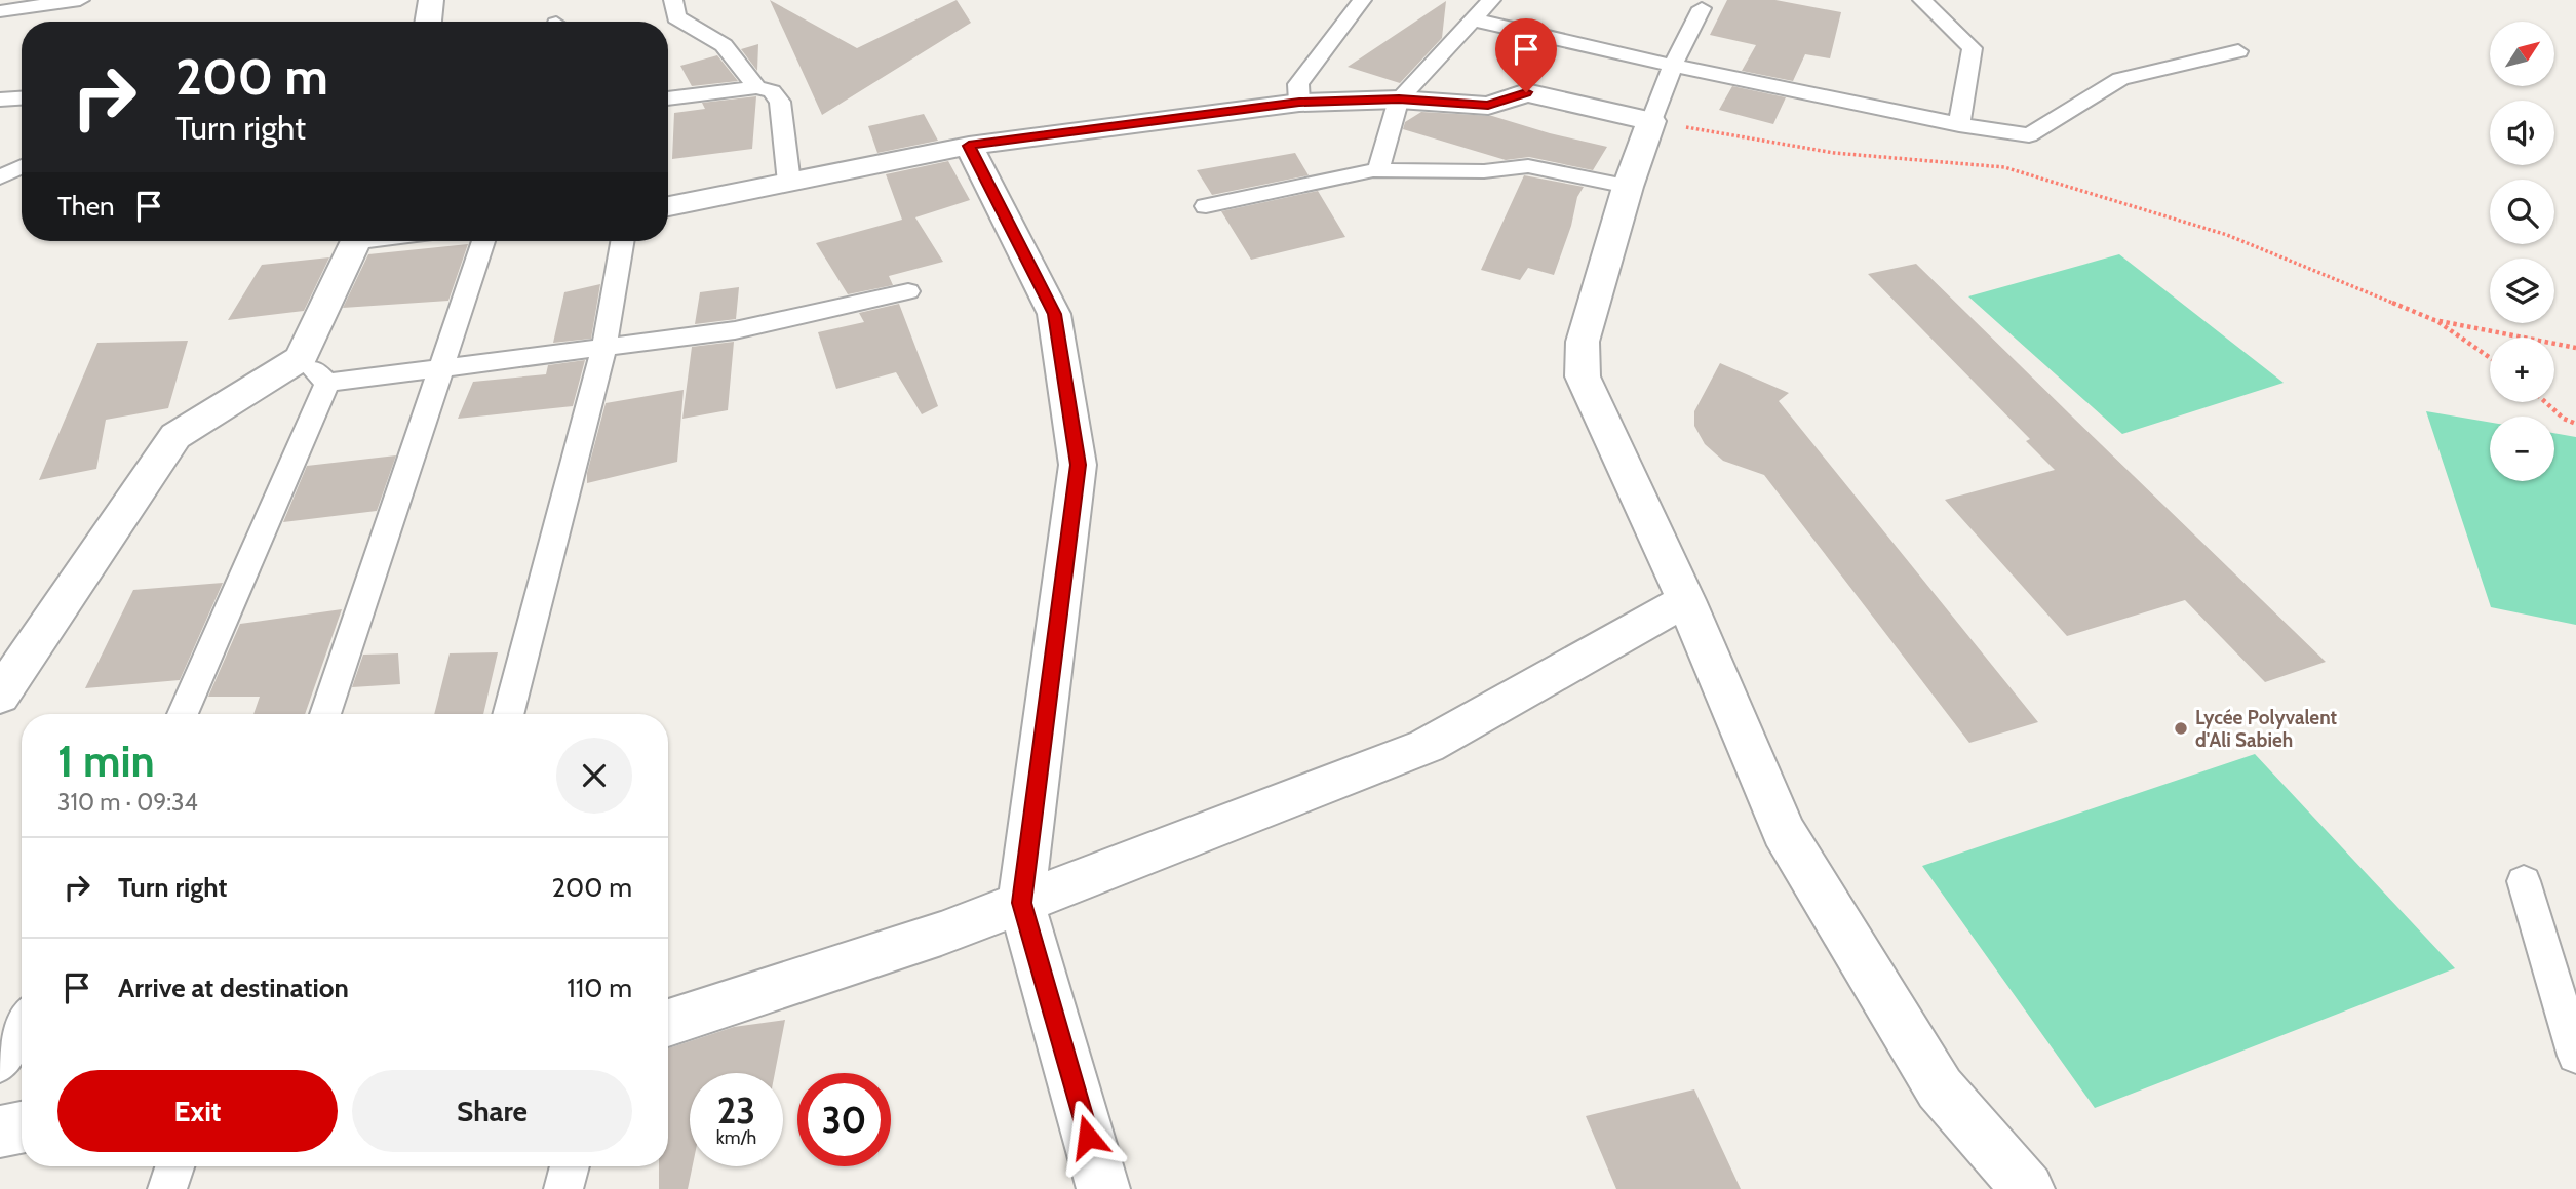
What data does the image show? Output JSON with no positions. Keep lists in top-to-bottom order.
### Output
{
  "places": ["Lycée Polyvalent d'Ali Sabieh"],
  "north": "top right",
  "page": {
    "map_buttons": ["+", "−"],
    "turn": ["200 m", "Turn right"],
    "then": "Then",
    "heading": ["1 min", "310 m · 09:34"],
    "list": [
      {
        "name": "Turn right",
        "value": "200 m"
      },
      {
        "name": "Arrive at destination",
        "value": "110 m"
      }
    ],
    "buttons": ["Exit", "Share"],
    "speed": "23 km/h",
    "limit": "30"
  }
}
